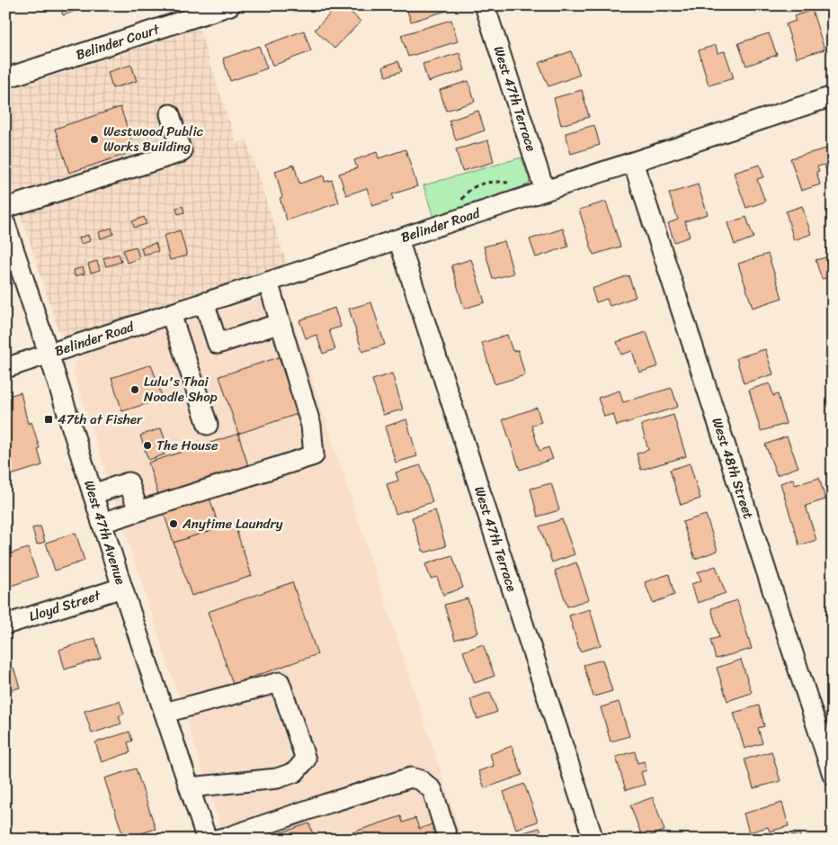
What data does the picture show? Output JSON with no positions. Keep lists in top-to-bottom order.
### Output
{
  "streets": {
    "street": [
      "Belinder Court",
      "West 47th Terrace",
      "Belinder Road",
      "West 48th Street",
      "West 47th Avenue",
      "Lloyd Street"
    ]
  },
  "crossings": [
    ["West 47th Terrace", "Belinder Road"],
    ["Belinder Road", "West 48th Street"],
    ["Belinder Road", "West 47th Avenue"],
    ["West 47th Avenue", "Lloyd Street"]
  ],
  "places": {
    "other": [
      "Westwood Public Works Building",
      "Lulu's Thai Noodle Shop",
      "The House",
      "Anytime Laundry"
    ],
    "transit": ["47th at Fisher"]
  }
}
